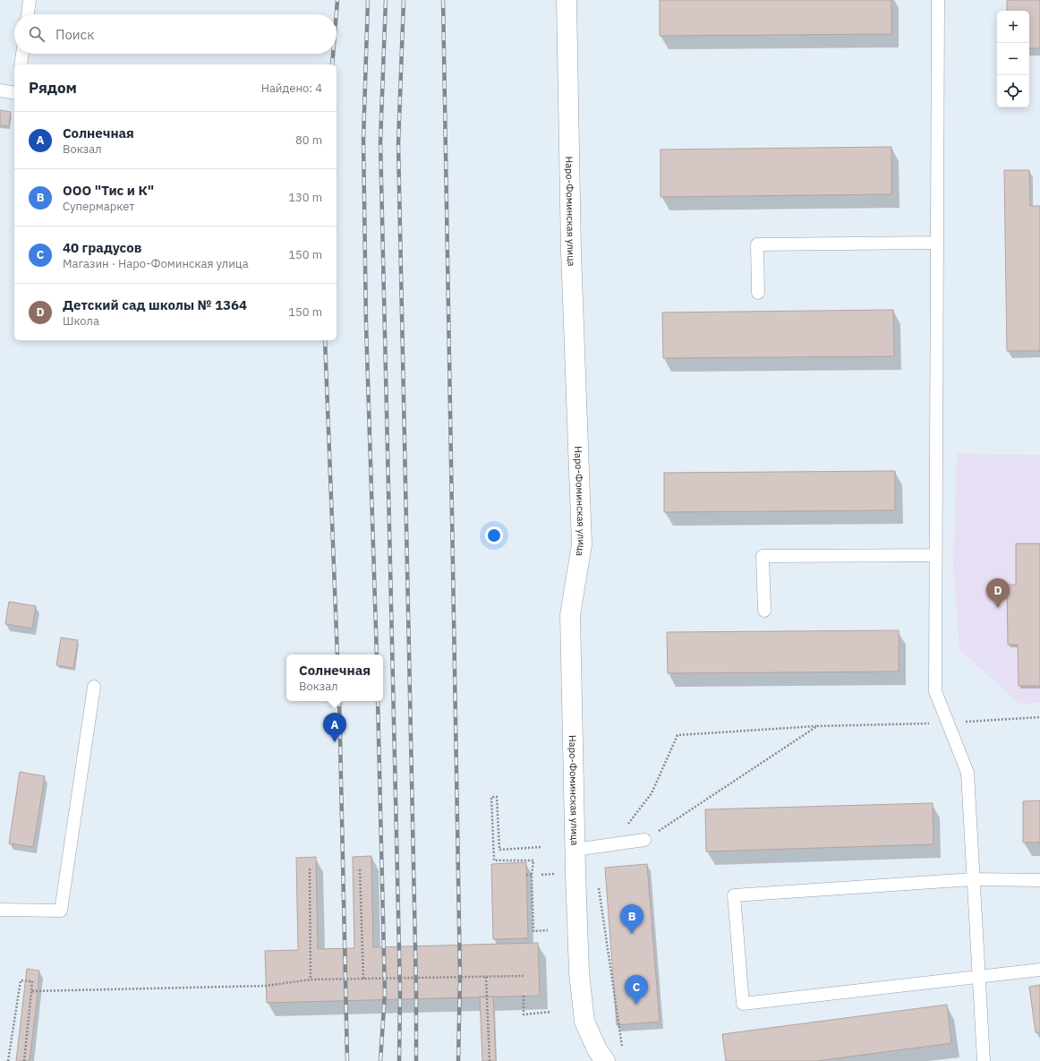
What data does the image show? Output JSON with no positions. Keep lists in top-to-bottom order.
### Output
{
  "streets": {
    "street": ["Наро-Фоминская улица"]
  },
  "page": {
    "map_buttons": ["+", "−"],
    "search": "Поиск",
    "heading": ["Рядом", "Найдено: 4"],
    "list": [
      {
        "mark": "A",
        "name": "Солнечная",
        "note": "Вокзал",
        "value": "80 m"
      },
      {
        "mark": "B",
        "name": "ООО \"Тис и К\"",
        "note": "Супермаркет",
        "value": "130 m"
      },
      {
        "mark": "C",
        "name": "40 градусов",
        "note": "Магазин · Наро-Фоминская улица",
        "value": "150 m"
      },
      {
        "mark": "D",
        "name": "Детский сад школы № 1364",
        "note": "Школа",
        "value": "150 m"
      }
    ],
    "pins": [
      "D",
      "A",
      "B",
      "C"
    ],
    "popup": ["Солнечная", "Вокзал"]
  }
}
